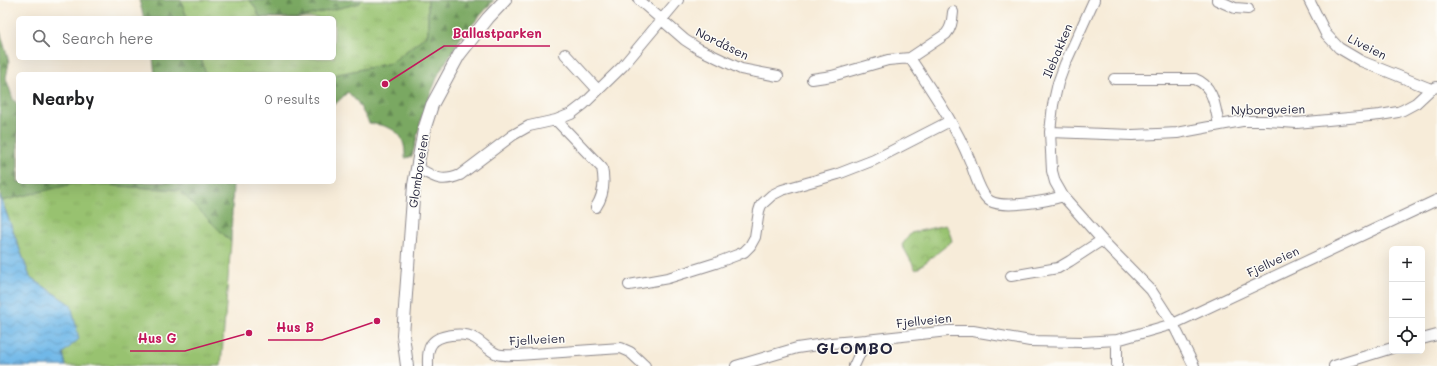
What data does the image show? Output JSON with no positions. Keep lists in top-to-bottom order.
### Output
{
  "streets": {
    "street": [
      "Nordåsen",
      "Liveien",
      "Ilebakken",
      "Nyborgveien",
      "Glomboveien",
      "Fjellveien"
    ]
  },
  "crossings": [
    ["Liveien", "Nyborgveien"],
    ["Ilebakken", "Nyborgveien"],
    ["Ilebakken", "Fjellveien"]
  ],
  "districts": ["GLOMBO"],
  "places": ["Ballastparken", "Hus B", "Hus G"],
  "page": {
    "search": "Search here",
    "heading": ["Nearby", "0 results"],
    "map_buttons": ["+", "−"]
  }
}
